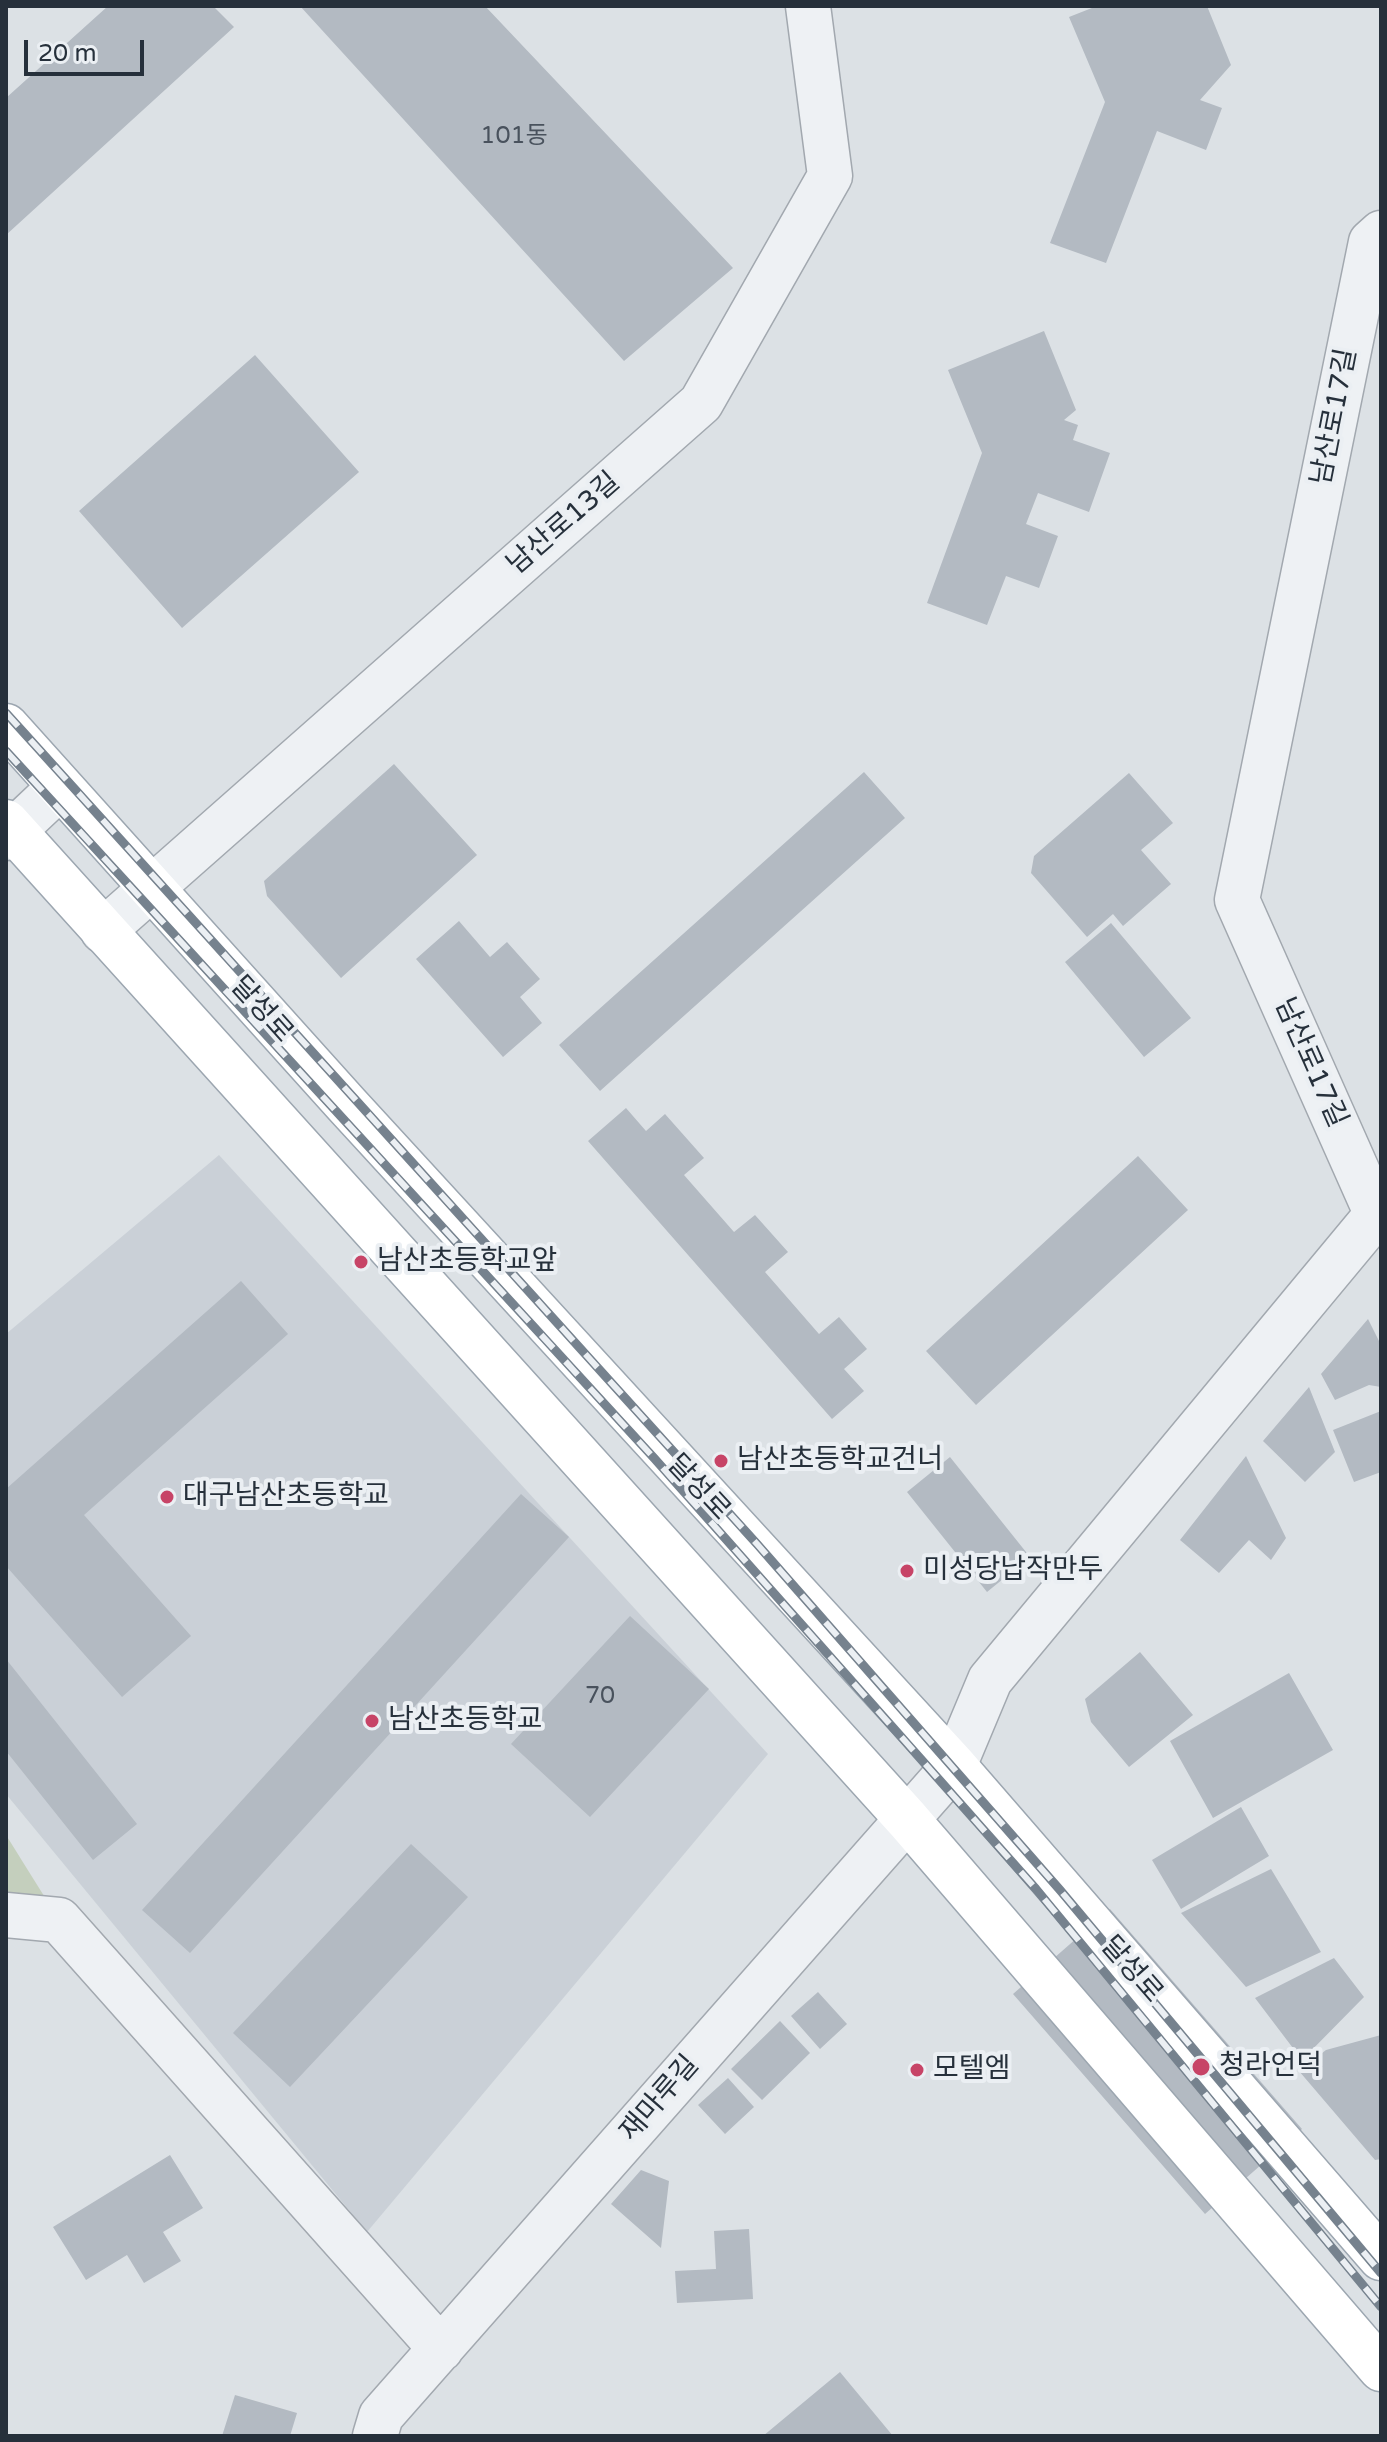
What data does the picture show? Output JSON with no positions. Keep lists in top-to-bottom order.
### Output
{
  "streets": {
    "main road": ["달성로"],
    "street": ["남산로17길", "남산로13길", "재마루길"]
  },
  "crossings": [
    ["남산로17길", "달성로"],
    ["남산로17길", "재마루길"],
    ["남산로13길", "달성로"],
    ["달성로", "재마루길"]
  ],
  "places": [
    "남산초등학교앞",
    "남산초등학교건너",
    "대구남산초등학교",
    "미성당납작만두",
    "남산초등학교",
    "청라언덕",
    "모텔엠"
  ],
  "house_numbers": ["101동", "70"],
  "scale_bar": "20 m"
}
